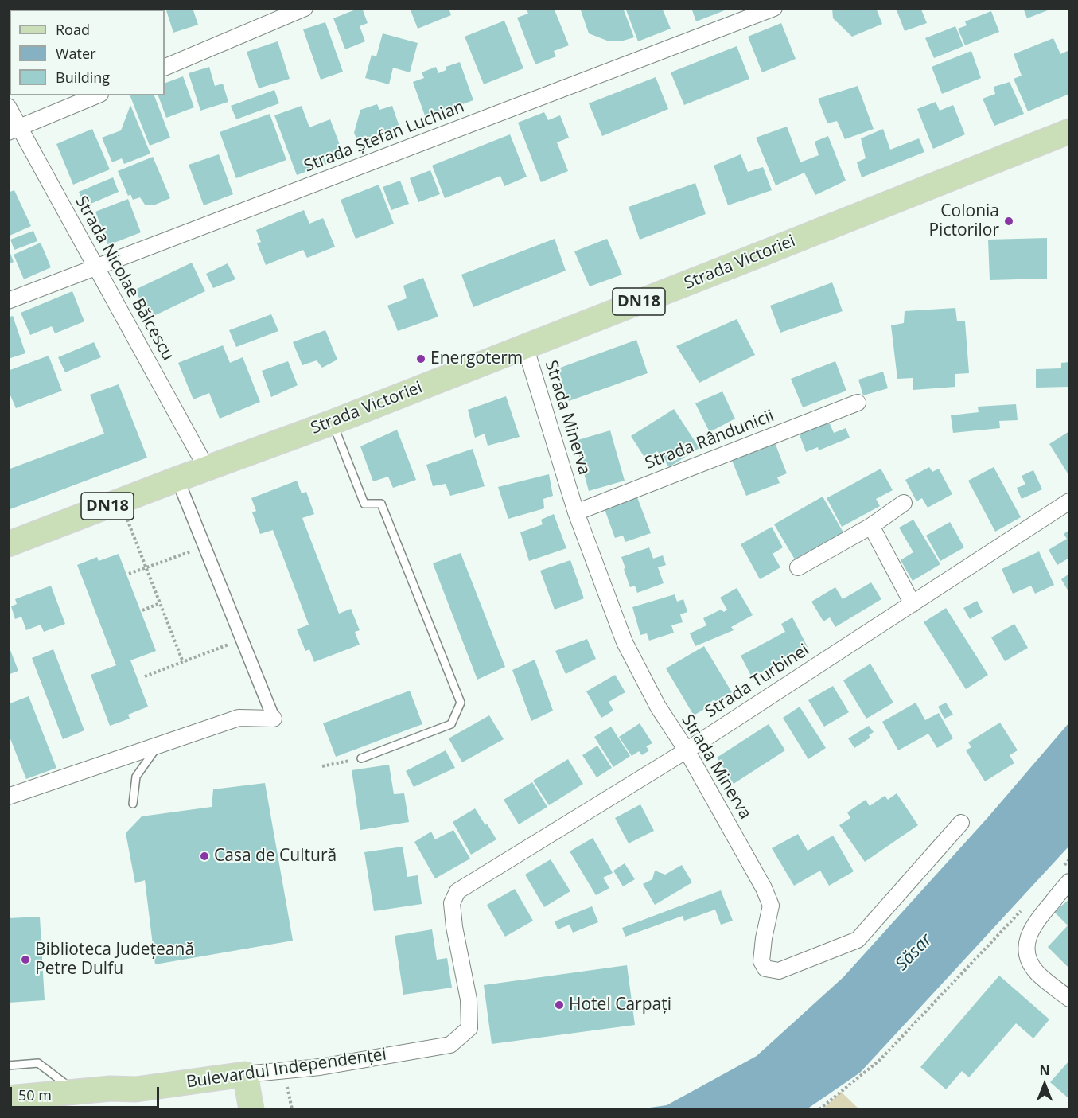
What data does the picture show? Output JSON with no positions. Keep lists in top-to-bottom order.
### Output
{
  "streets": {
    "main road": ["Strada Victoriei", "DN18", "Bulevardul Independenței"],
    "street": [
      "Strada Ștefan Luchian",
      "Strada Nicolae Bălcescu",
      "Strada Minerva",
      "Strada Rândunicii",
      "Strada Turbinei"
    ]
  },
  "crossings": [
    ["Strada Ștefan Luchian", "Strada Nicolae Bălcescu"],
    ["Strada Victoriei", "Strada Nicolae Bălcescu"],
    ["Strada Victoriei", "Strada Minerva"],
    ["Strada Minerva", "Strada Rândunicii"],
    ["Strada Minerva", "Strada Turbinei"],
    ["Strada Turbinei", "Bulevardul Independenței"]
  ],
  "water": ["Săsar"],
  "places": [
    "Colonia Pictorilor",
    "Energoterm",
    "Casa de Cultură",
    "Biblioteca Județeană Petre Dulfu",
    "Hotel Carpați"
  ],
  "legend": ["Road", "Water", "Building"],
  "scale_bar": "50 m",
  "north": "top"
}
